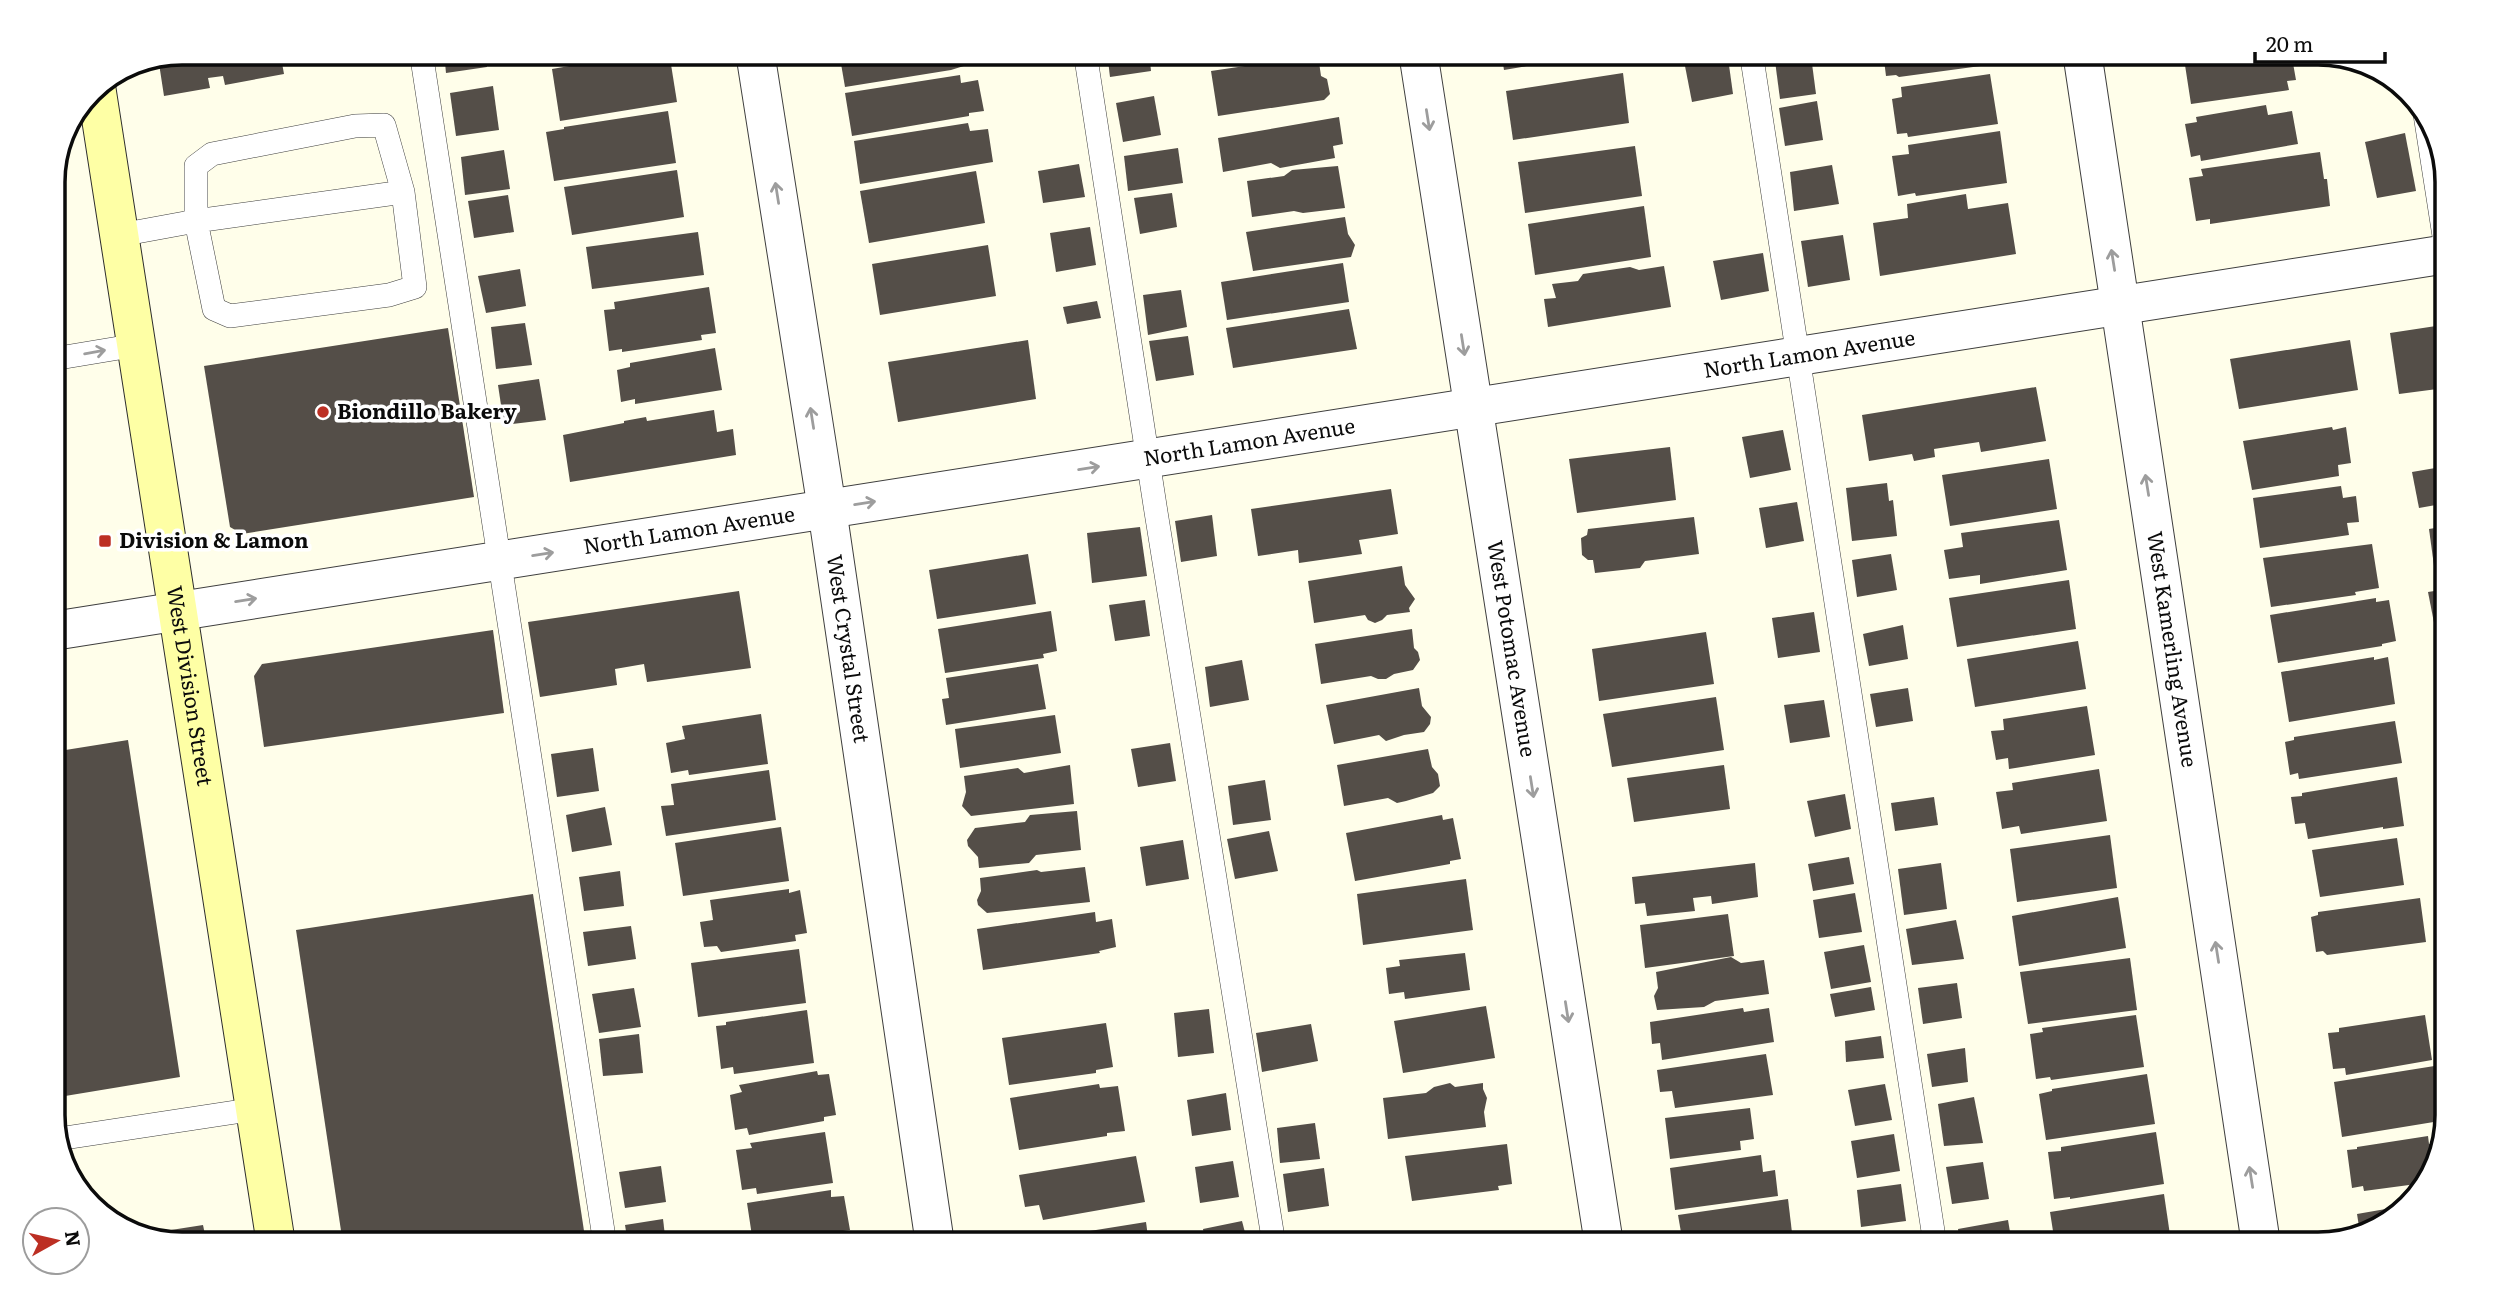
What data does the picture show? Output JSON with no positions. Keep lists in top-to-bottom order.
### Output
{
  "streets": {
    "main road": ["West Division Street"],
    "street": [
      "North Lamon Avenue",
      "West Crystal Street",
      "West Kamerling Avenue",
      "West Potomac Avenue"
    ]
  },
  "crossings": [
    ["North Lamon Avenue", "West Crystal Street"],
    ["North Lamon Avenue", "West Kamerling Avenue"],
    ["North Lamon Avenue", "West Potomac Avenue"],
    ["North Lamon Avenue", "West Division Street"]
  ],
  "one_way": [
    "North Lamon Avenue",
    "West Crystal Street",
    "West Kamerling Avenue",
    "West Potomac Avenue"
  ],
  "places": {
    "other": ["Biondillo Bakery"],
    "transit": ["Division & Lamon"]
  },
  "scale_bar": "20 m",
  "north": "right"
}
